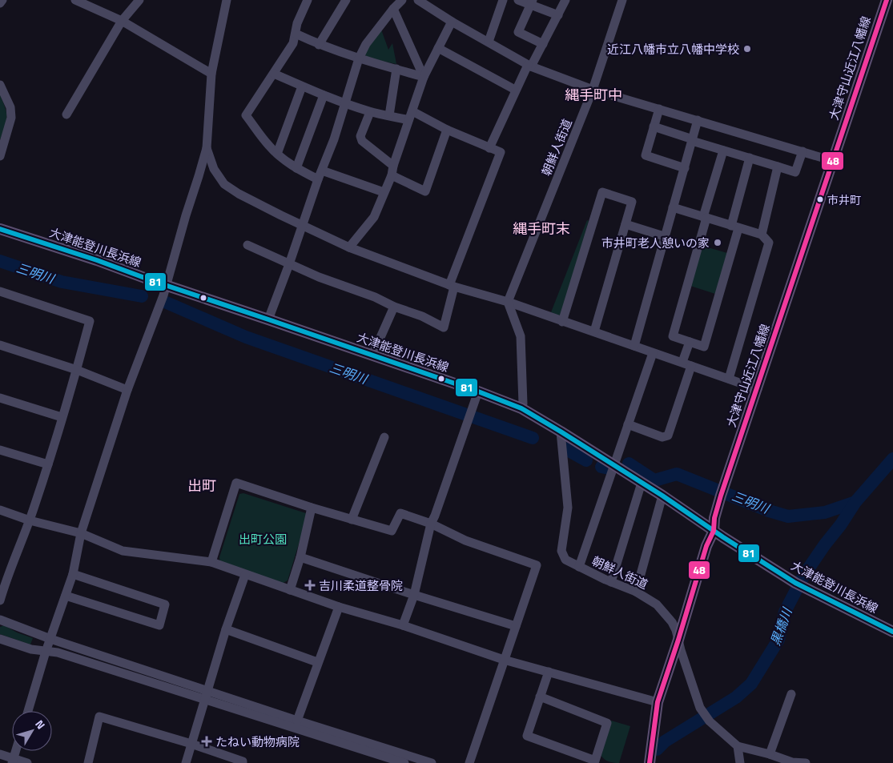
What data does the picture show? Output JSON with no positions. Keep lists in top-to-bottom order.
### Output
{
  "streets": {
    "main road": ["大津守山近江八幡線", "大津能登川長浜線"],
    "street": ["朝鮮人街道"]
  },
  "crossings": [
    ["大津守山近江八幡線", "朝鮮人街道"],
    ["大津守山近江八幡線", "大津能登川長浜線"],
    ["朝鮮人街道", "大津能登川長浜線"]
  ],
  "districts": ["縄手町中", "縄手町末", "出町"],
  "water": ["三明川", "黒橋川"],
  "parks": ["出町公園"],
  "places": {
    "other": ["近江八幡市立八幡中学校", "市井町", "市井町老人憩いの家"],
    "health": ["吉川柔道整骨院", "たねい動物病院"]
  },
  "lines": ["transit line 48", "transit line 81"],
  "north": "top right"
}
